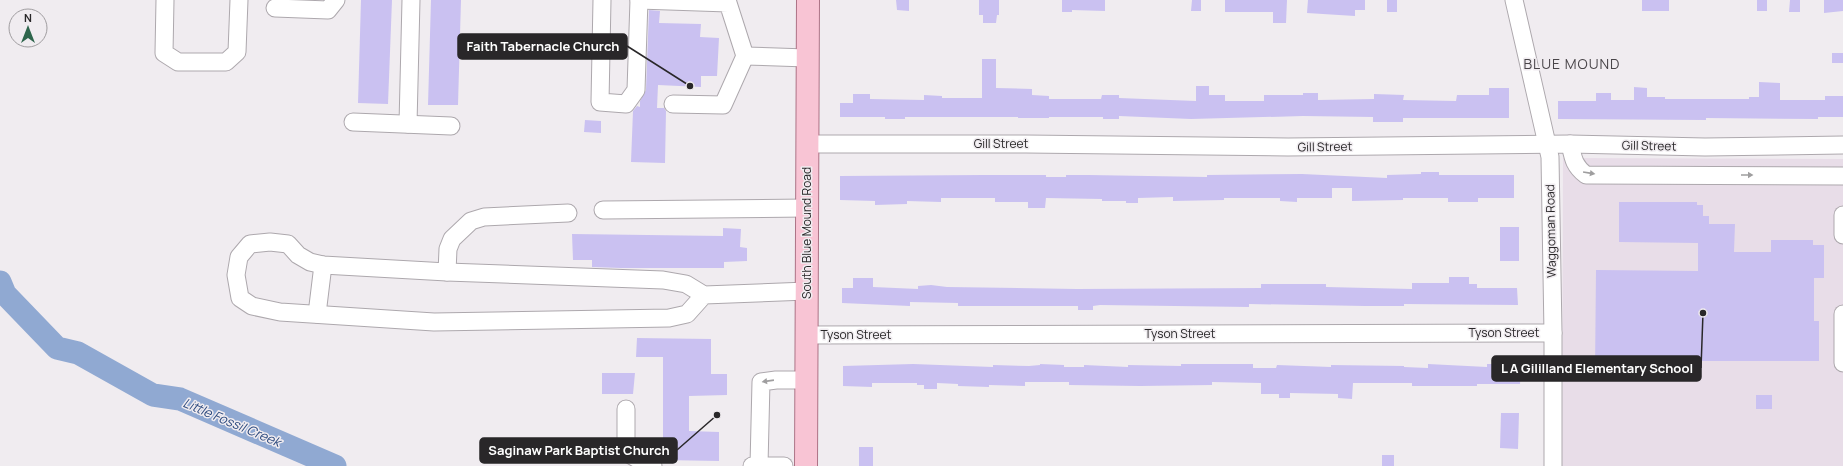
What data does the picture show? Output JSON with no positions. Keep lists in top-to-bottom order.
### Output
{
  "streets": {
    "main road": ["South Blue Mound Road"],
    "street": ["Gill Street", "Waggoman Road", "Tyson Street"]
  },
  "crossings": [
    ["Gill Street", "Waggoman Road"],
    ["Gill Street", "South Blue Mound Road"],
    ["Waggoman Road", "Tyson Street"],
    ["South Blue Mound Road", "Tyson Street"]
  ],
  "districts": ["BLUE MOUND"],
  "water": ["Little Fossil Creek"],
  "places": ["Faith Tabernacle Church", "L A Gililland Elementary School", "Saginaw Park Baptist Church"],
  "north": "top"
}
